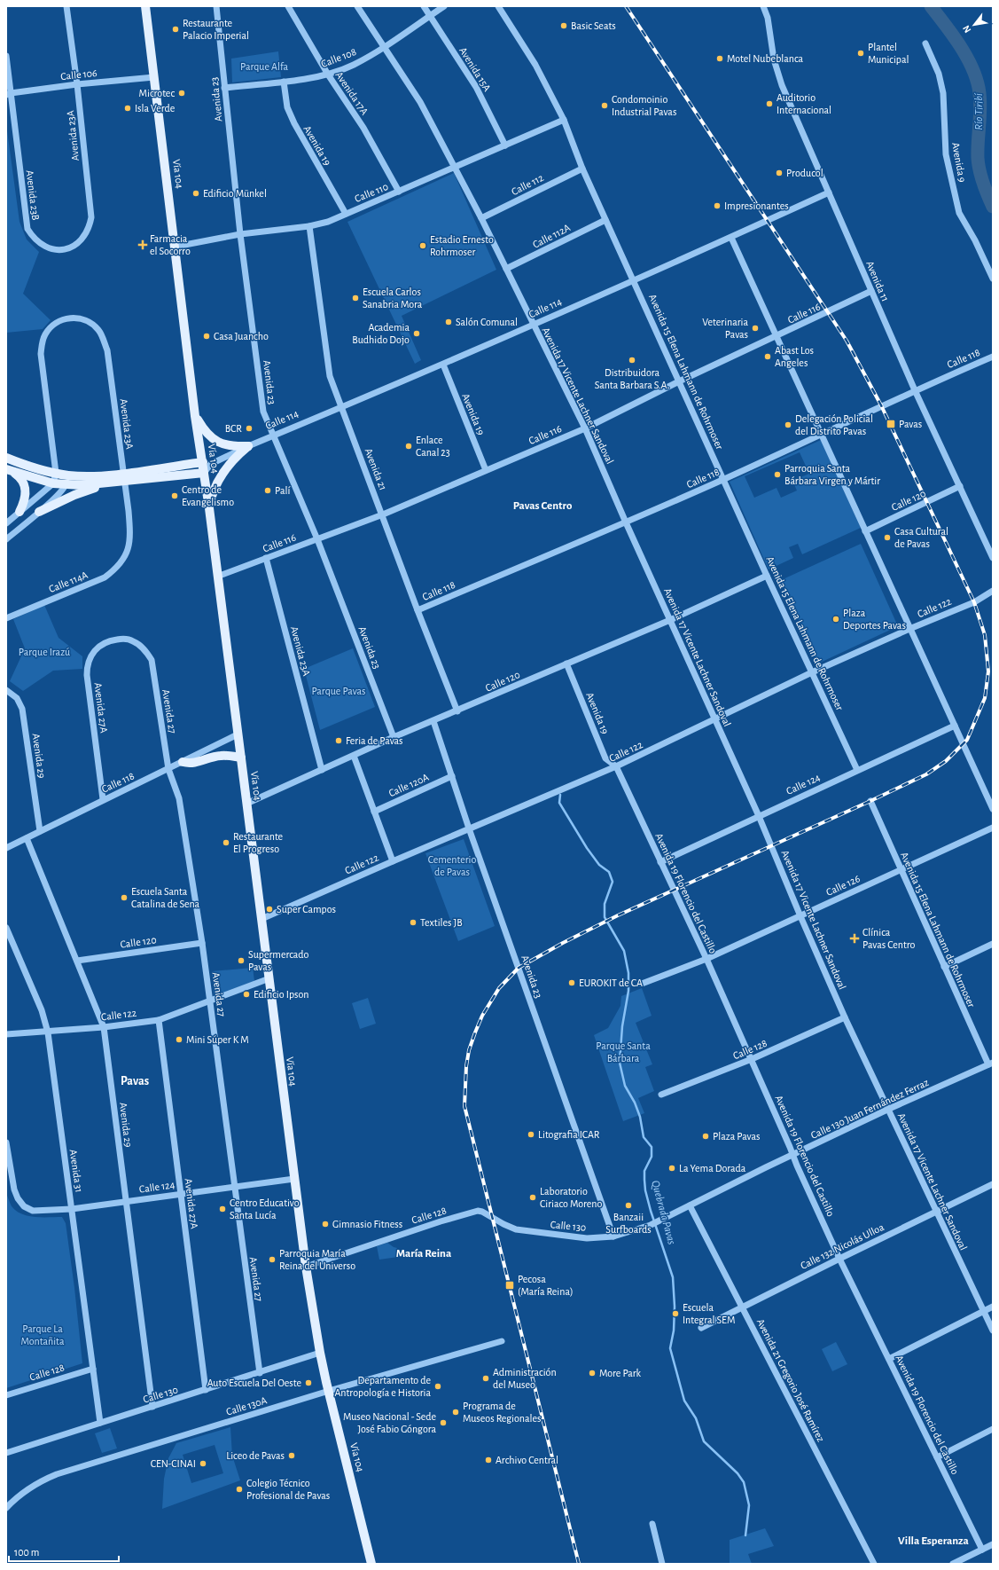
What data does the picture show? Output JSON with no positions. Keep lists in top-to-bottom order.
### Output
{
  "streets": {
    "main road": ["Vía 104", "Calle 114"],
    "street": [
      "Calle 108",
      "Avenida 15A",
      "Calle 106",
      "Avenida 17A",
      "Avenida 23",
      "Avenida 23A",
      "Avenida 19",
      "Avenida 9",
      "Calle 112",
      "Calle 110",
      "Avenida 23B",
      "Calle 112A",
      "Avenida 11",
      "Calle 116",
      "Calle 118",
      "Avenida 15 Elena Lahmann de Rohrmoser",
      "Avenida 17 Vicente Lachner Sandoval",
      "Avenida 21",
      "Calle 120",
      "Calle 114A",
      "Calle 122",
      "Avenida 27A",
      "Avenida 27",
      "Avenida 29",
      "Calle 124",
      "Calle 120A",
      "Calle 126",
      "Avenida 19 Florencio del Castillo",
      "Calle 128",
      "Calle 130 Juan Fernández Ferraz",
      "Avenida 31",
      "Calle 130",
      "Calle 132 Nicolás Ulloa",
      "Avenida 21 Gregorio José Ramírez",
      "Calle 130A"
    ]
  },
  "crossings": [
    ["Calle 108", "Avenida 15A"],
    ["Calle 108", "Avenida 17A"],
    ["Calle 108", "Avenida 23"],
    ["Calle 108", "Avenida 19"],
    ["Calle 108", "Avenida 17 Vicente Lachner Sandoval"],
    ["Avenida 15A", "Calle 110"],
    ["Calle 106", "Avenida 23A"],
    ["Calle 106", "Vía 104"],
    ["Calle 106", "Avenida 23B"],
    ["Avenida 17A", "Calle 110"],
    ["Avenida 23", "Calle 110"],
    ["Avenida 23", "Calle 114"],
    ["Avenida 23", "Calle 116"],
    ["Avenida 23", "Calle 120"],
    ["Avenida 23", "Calle 122"],
    ["Avenida 23", "Calle 120A"],
    ["Avenida 23", "Calle 130"],
    ["Avenida 23A", "Avenida 23B"],
    ["Avenida 23A", "Calle 114"],
    ["Avenida 23A", "Calle 116"],
    ["Avenida 23A", "Calle 120"],
    ["Avenida 23A", "Calle 114A"],
    ["Avenida 19", "Calle 110"],
    ["Avenida 19", "Calle 114"],
    ["Avenida 19", "Calle 116"],
    ["Avenida 19", "Calle 120"],
    ["Avenida 19", "Calle 122"],
    ["Avenida 19", "Avenida 19 Florencio del Castillo"],
    ["Vía 104", "Calle 110"],
    ["Vía 104", "Calle 114"],
    ["Vía 104", "Calle 116"],
    ["Vía 104", "Calle 118"],
    ["Vía 104", "Calle 120"],
    ["Vía 104", "Calle 122"],
    ["Vía 104", "Calle 124"],
    ["Vía 104", "Calle 128"],
    ["Vía 104", "Calle 130"],
    ["Vía 104", "Calle 130A"],
    ["Calle 112", "Avenida 15 Elena Lahmann de Rohrmoser"],
    ["Calle 112", "Avenida 17 Vicente Lachner Sandoval"],
    ["Calle 110", "Avenida 15 Elena Lahmann de Rohrmoser"],
    ["Calle 110", "Avenida 17 Vicente Lachner Sandoval"],
    ["Calle 110", "Avenida 21"],
    ["Calle 112A", "Avenida 15 Elena Lahmann de Rohrmoser"],
    ["Calle 112A", "Avenida 17 Vicente Lachner Sandoval"],
    ["Avenida 11", "Calle 114"],
    ["Avenida 11", "Calle 116"],
    ["Avenida 11", "Calle 118"],
    ["Avenida 11", "Calle 120"],
    ["Calle 114", "Avenida 15 Elena Lahmann de Rohrmoser"],
    ["Calle 114", "Avenida 17 Vicente Lachner Sandoval"],
    ["Calle 114", "Avenida 21"],
    ["Calle 116", "Avenida 15 Elena Lahmann de Rohrmoser"],
    ["Calle 116", "Avenida 17 Vicente Lachner Sandoval"],
    ["Calle 116", "Avenida 21"],
    ["Calle 118", "Avenida 15 Elena Lahmann de Rohrmoser"],
    ["Calle 118", "Avenida 17 Vicente Lachner Sandoval"],
    ["Calle 118", "Avenida 21"],
    ["Calle 118", "Avenida 27A"],
    ["Calle 118", "Avenida 27"],
    ["Calle 118", "Avenida 29"],
    ["Avenida 15 Elena Lahmann de Rohrmoser", "Calle 120"],
    ["Avenida 15 Elena Lahmann de Rohrmoser", "Calle 122"],
    ["Avenida 15 Elena Lahmann de Rohrmoser", "Calle 124"],
    ["Avenida 15 Elena Lahmann de Rohrmoser", "Calle 126"],
    ["Avenida 15 Elena Lahmann de Rohrmoser", "Calle 130 Juan Fernández Ferraz"],
    ["Avenida 17 Vicente Lachner Sandoval", "Calle 120"],
    ["Avenida 17 Vicente Lachner Sandoval", "Calle 122"],
    ["Avenida 17 Vicente Lachner Sandoval", "Calle 124"],
    ["Avenida 17 Vicente Lachner Sandoval", "Calle 126"],
    ["Avenida 17 Vicente Lachner Sandoval", "Calle 128"],
    ["Avenida 17 Vicente Lachner Sandoval", "Calle 130 Juan Fernández Ferraz"],
    ["Avenida 17 Vicente Lachner Sandoval", "Calle 132 Nicolás Ulloa"],
    ["Avenida 21", "Calle 120"],
    ["Calle 120", "Avenida 27"],
    ["Calle 120", "Avenida 29"],
    ["Calle 122", "Avenida 27A"],
    ["Calle 122", "Avenida 27"],
    ["Calle 122", "Avenida 29"],
    ["Calle 122", "Avenida 19 Florencio del Castillo"],
    ["Calle 122", "Avenida 31"],
    ["Avenida 27A", "Avenida 27"],
    ["Avenida 27A", "Calle 124"],
    ["Avenida 27A", "Calle 130"],
    ["Avenida 27", "Calle 124"],
    ["Avenida 27", "Calle 130"],
    ["Avenida 29", "Calle 124"],
    ["Avenida 29", "Calle 130"],
    ["Calle 124", "Avenida 19 Florencio del Castillo"],
    ["Calle 124", "Avenida 31"],
    ["Calle 126", "Avenida 19 Florencio del Castillo"],
    ["Avenida 19 Florencio del Castillo", "Calle 128"],
    ["Avenida 19 Florencio del Castillo", "Calle 130 Juan Fernández Ferraz"],
    ["Avenida 19 Florencio del Castillo", "Calle 132 Nicolás Ulloa"],
    ["Calle 128", "Avenida 31"],
    ["Calle 128", "Calle 130"],
    ["Calle 130 Juan Fernández Ferraz", "Calle 130"],
    ["Calle 130 Juan Fernández Ferraz", "Avenida 21 Gregorio José Ramírez"],
    ["Avenida 31", "Calle 130"],
    ["Calle 132 Nicolás Ulloa", "Avenida 21 Gregorio José Ramírez"]
  ],
  "districts": [
    "Pavas Centro",
    "Pavas",
    "María Reina",
    "Villa Esperanza"
  ],
  "water": ["Río Tiribí", "Quebrada Pavas"],
  "parks": [
    "Parque Alfa",
    "Parque Irazú",
    "Parque Pavas",
    "Cementerio de Pavas",
    "Parque Santa Bárbara",
    "Parque La Montañita"
  ],
  "places": {
    "other": [
      "Basic Seats",
      "Restaurante Palacio Imperial",
      "Plantel Municipal",
      "Motel Nubeblanca",
      "Microtec",
      "Auditorio Internacional",
      "Condomoinio Industrial Pavas",
      "Isla Verde",
      "Producol",
      "Edificio Münkel",
      "Impresionantes",
      "Estadio Ernesto Rohrmoser",
      "Escuela Carlos Sanabria Mora",
      "Salón Comunal",
      "Veterinaria Pavas",
      "Academia Budhido Dojo",
      "Casa Juancho",
      "Abast Los Angeles",
      "Distribuidora Santa Barbara S.A.",
      "Delegación Policial del Distrito Pavas",
      "BCR",
      "Enlace Canal 23",
      "Parroquia Santa Bárbara Virgen y Mártir",
      "Palí",
      "Centro de Evangelismo",
      "Casa Cultural de Pavas",
      "Plaza Deportes Pavas",
      "Feria de Pavas",
      "Restaurante El Progreso",
      "Escuela Santa Catalina de Sena",
      "Super Campos",
      "Textiles JB",
      "Supermercado Pavas",
      "EUROKIT de CA",
      "Edificio Ipson",
      "Mini Súper K M",
      "Litografia ICAR",
      "Plaza Pavas",
      "La Yema Dorada",
      "Laboratorio Ciriaco Moreno",
      "Banzaii Surfboards",
      "Centro Educativo Santa Lucía",
      "Gimnasio Fitness",
      "Parroquia María Reina del Universo",
      "Escuela Integral SEM",
      "More Park",
      "Administración del Museo",
      "Auto Escuela Del Oeste",
      "Departamento de Antropología e Historia",
      "Programa de Museos Regionales",
      "Museo Nacional - Sede José Fabio Góngora",
      "Liceo de Pavas",
      "Archivo Central",
      "CEN-CINAI",
      "Colegio Técnico Profesional de Pavas"
    ],
    "health": ["Farmacia el Socorro", "Clínica Pavas Centro"],
    "transit": ["Pavas", "Pecosa (María Reina)"]
  },
  "scale_bar": "100 m",
  "north": "bottom left"
}
